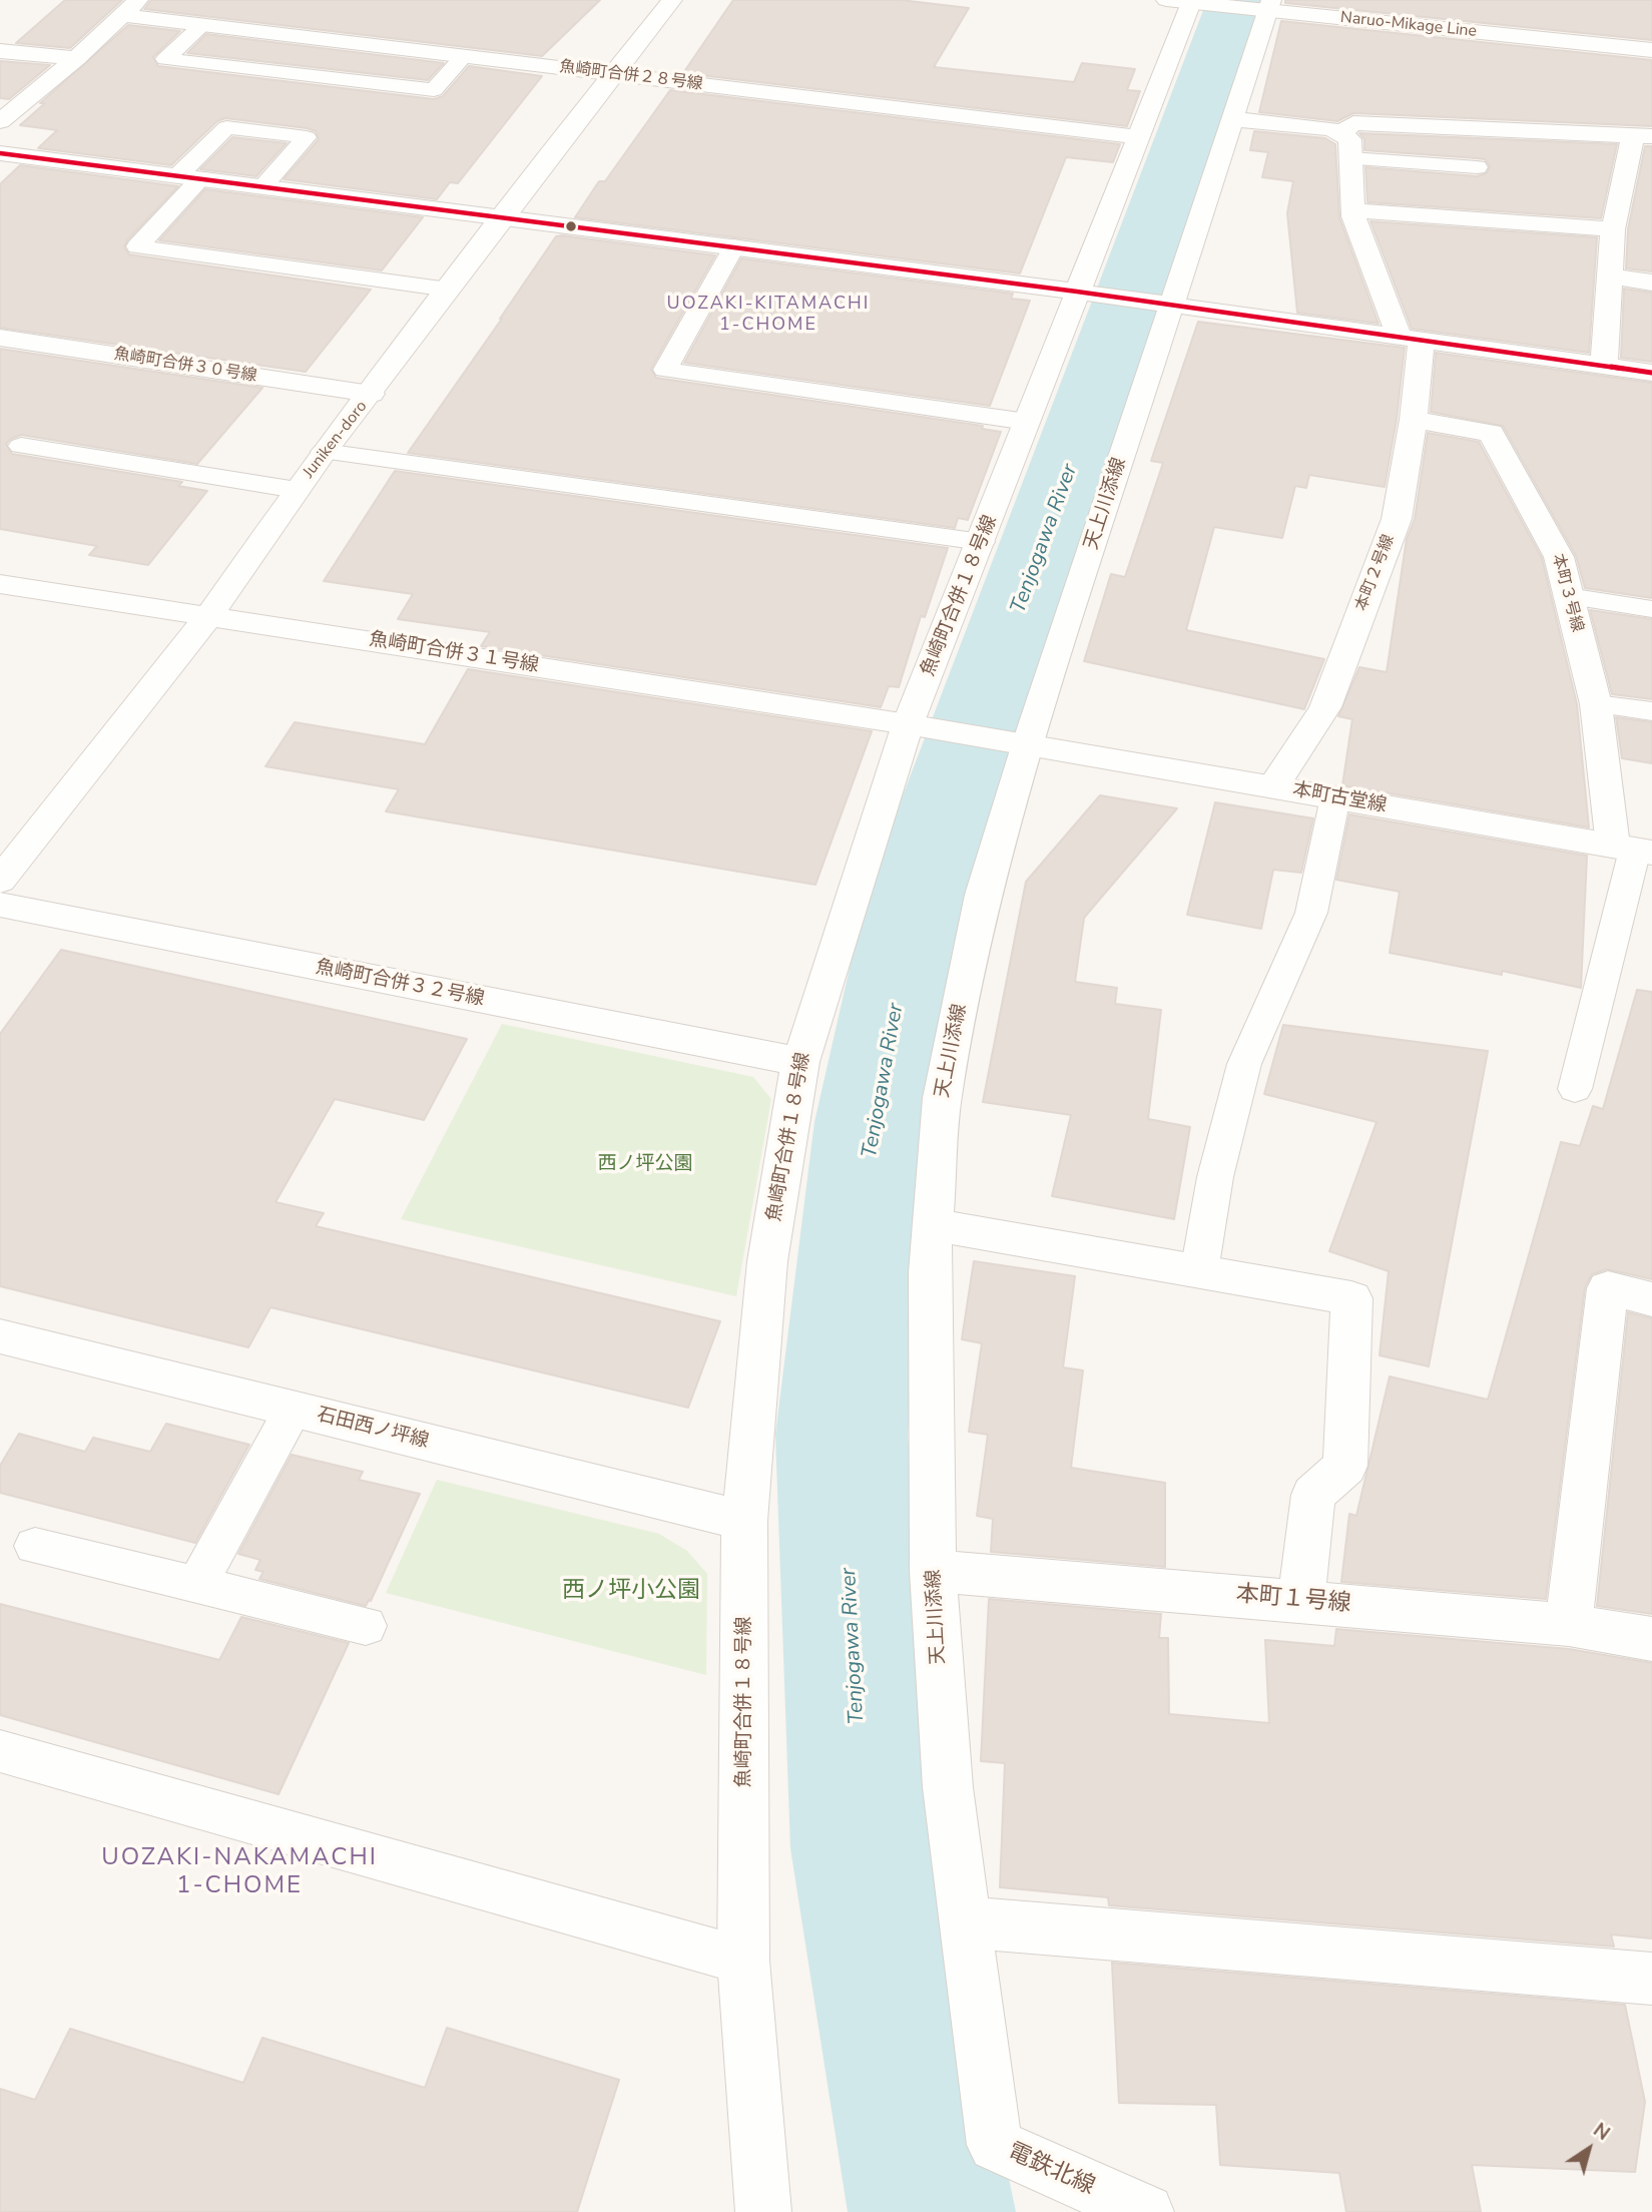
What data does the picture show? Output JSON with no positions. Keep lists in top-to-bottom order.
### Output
{
  "streets": {
    "street": [
      "Naruo-Mikage Line",
      "魚崎町合併２８号線",
      "魚崎町合併３０号線",
      "Juniken-doro",
      "天上川添線",
      "本町２号線",
      "本町３号線",
      "魚崎町合併１８号線",
      "魚崎町合併３１号線",
      "本町古堂線",
      "魚崎町合併３２号線",
      "石田西ノ坪線",
      "本町１号線",
      "電鉄北線"
    ]
  },
  "crossings": [
    ["Naruo-Mikage Line", "天上川添線"],
    ["Naruo-Mikage Line", "魚崎町合併１８号線"],
    ["魚崎町合併２８号線", "Juniken-doro"],
    ["魚崎町合併２８号線", "魚崎町合併１８号線"],
    ["魚崎町合併３０号線", "Juniken-doro"],
    ["Juniken-doro", "魚崎町合併３１号線"],
    ["天上川添線", "魚崎町合併３１号線"],
    ["天上川添線", "本町古堂線"],
    ["天上川添線", "本町１号線"],
    ["天上川添線", "電鉄北線"],
    ["本町２号線", "本町３号線"],
    ["本町２号線", "本町古堂線"],
    ["本町３号線", "本町古堂線"],
    ["魚崎町合併１８号線", "魚崎町合併３１号線"],
    ["魚崎町合併１８号線", "魚崎町合併３２号線"],
    ["魚崎町合併１８号線", "石田西ノ坪線"],
    ["魚崎町合併３１号線", "本町古堂線"]
  ],
  "districts": ["UOZAKI-KITAMACHI 1-CHOME", "UOZAKI-NAKAMACHI 1-CHOME"],
  "water": ["Tenjogawa River"],
  "parks": ["西ノ坪公園", "西ノ坪小公園"],
  "north": "top right"
}
